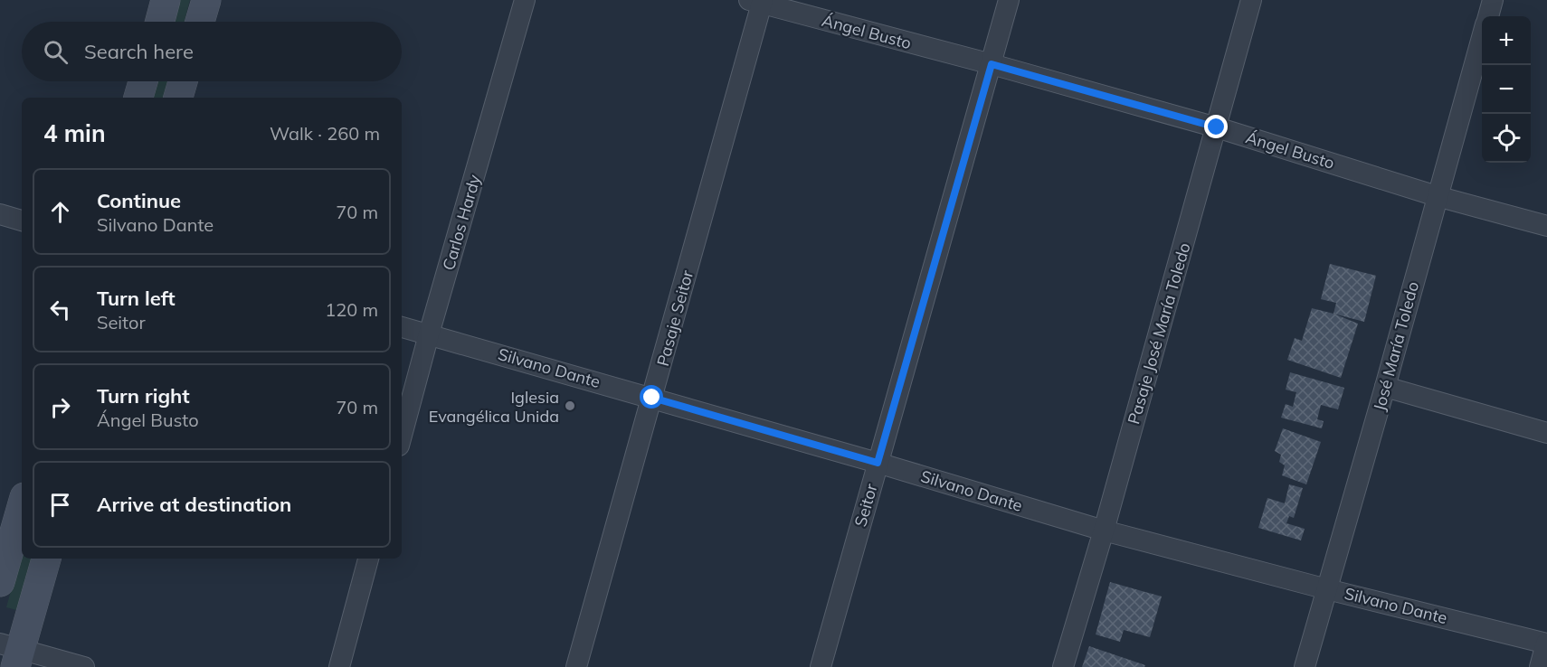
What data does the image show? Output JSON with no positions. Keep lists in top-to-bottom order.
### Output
{
  "streets": {
    "street": [
      "Ángel Busto",
      "Carlos Hardy",
      "Pasaje Seitor",
      "Pasaje José María Toledo",
      "José María Toledo",
      "Silvano Dante",
      "Seitor"
    ]
  },
  "crossings": [
    ["Ángel Busto", "Pasaje Seitor"],
    ["Ángel Busto", "Pasaje José María Toledo"],
    ["Ángel Busto", "José María Toledo"],
    ["Ángel Busto", "Seitor"],
    ["Carlos Hardy", "Silvano Dante"],
    ["Pasaje Seitor", "Silvano Dante"],
    ["Pasaje José María Toledo", "Silvano Dante"],
    ["José María Toledo", "Silvano Dante"],
    ["Silvano Dante", "Seitor"]
  ],
  "places": ["Iglesia Evangélica Unida"],
  "page": {
    "map_buttons": ["+", "−"],
    "search": "Search here",
    "heading": ["4 min", "Walk · 260 m"],
    "list": [
      ["Continue", "Silvano Dante", "70 m"],
      ["Turn left", "Seitor", "120 m"],
      ["Turn right", "Ángel Busto", "70 m"],
      "Arrive at destination"
    ]
  }
}
